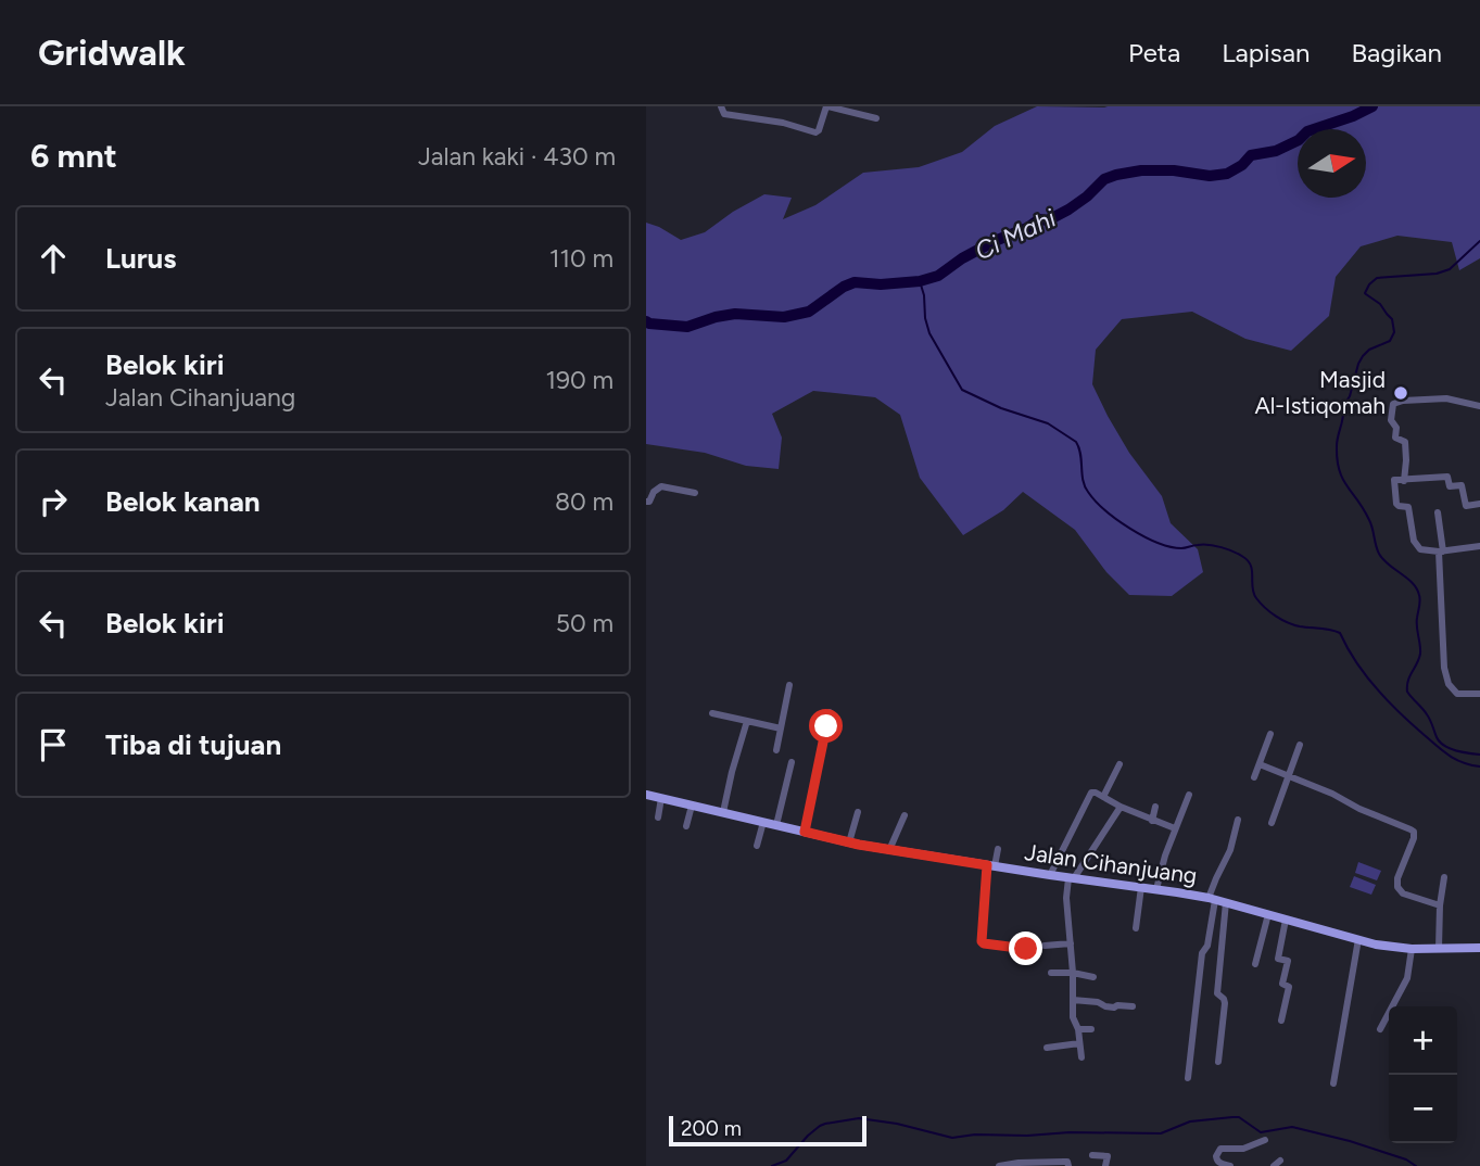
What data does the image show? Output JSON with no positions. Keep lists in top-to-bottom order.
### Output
{
  "streets": {
    "main road": ["Jalan Cihanjuang"]
  },
  "water": ["Ci Mahi"],
  "places": ["Masjid Al-Istiqomah"],
  "scale_bar": "200 m",
  "north": "right",
  "page": {
    "header": "Gridwalk",
    "nav": ["Peta", "Lapisan", "Bagikan"],
    "heading": ["6 mnt", "Jalan kaki · 430 m"],
    "list": [
      ["Lurus", "110 m"],
      ["Belok kiri", "Jalan Cihanjuang", "190 m"],
      ["Belok kanan", "80 m"],
      ["Belok kiri", "50 m"],
      "Tiba di tujuan"
    ],
    "map_buttons": ["+", "−"],
    "scale": "200 m"
  }
}
